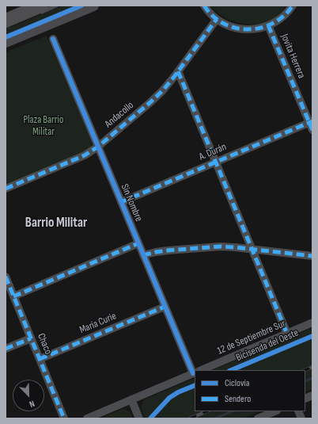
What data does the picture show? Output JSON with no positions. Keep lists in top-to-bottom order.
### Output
{
  "streets": {
    "street": [
      "Jovita Herrera",
      "Andacollo",
      "A. Durán",
      "Sin Nombre",
      "María Curie",
      "12 de Septiembre Sur",
      "Chaco"
    ],
    "cycle path": ["Bicisenda del Oeste"]
  },
  "crossings": [
    ["Jovita Herrera", "A. Durán"],
    ["Andacollo", "Sin Nombre"],
    ["A. Durán", "Sin Nombre"],
    ["Sin Nombre", "María Curie"],
    ["María Curie", "Chaco"]
  ],
  "districts": ["Barrio Militar"],
  "parks": ["Plaza Barrio Militar"],
  "legend": ["Ciclovía", "Sendero"],
  "north": "bottom right"
}
